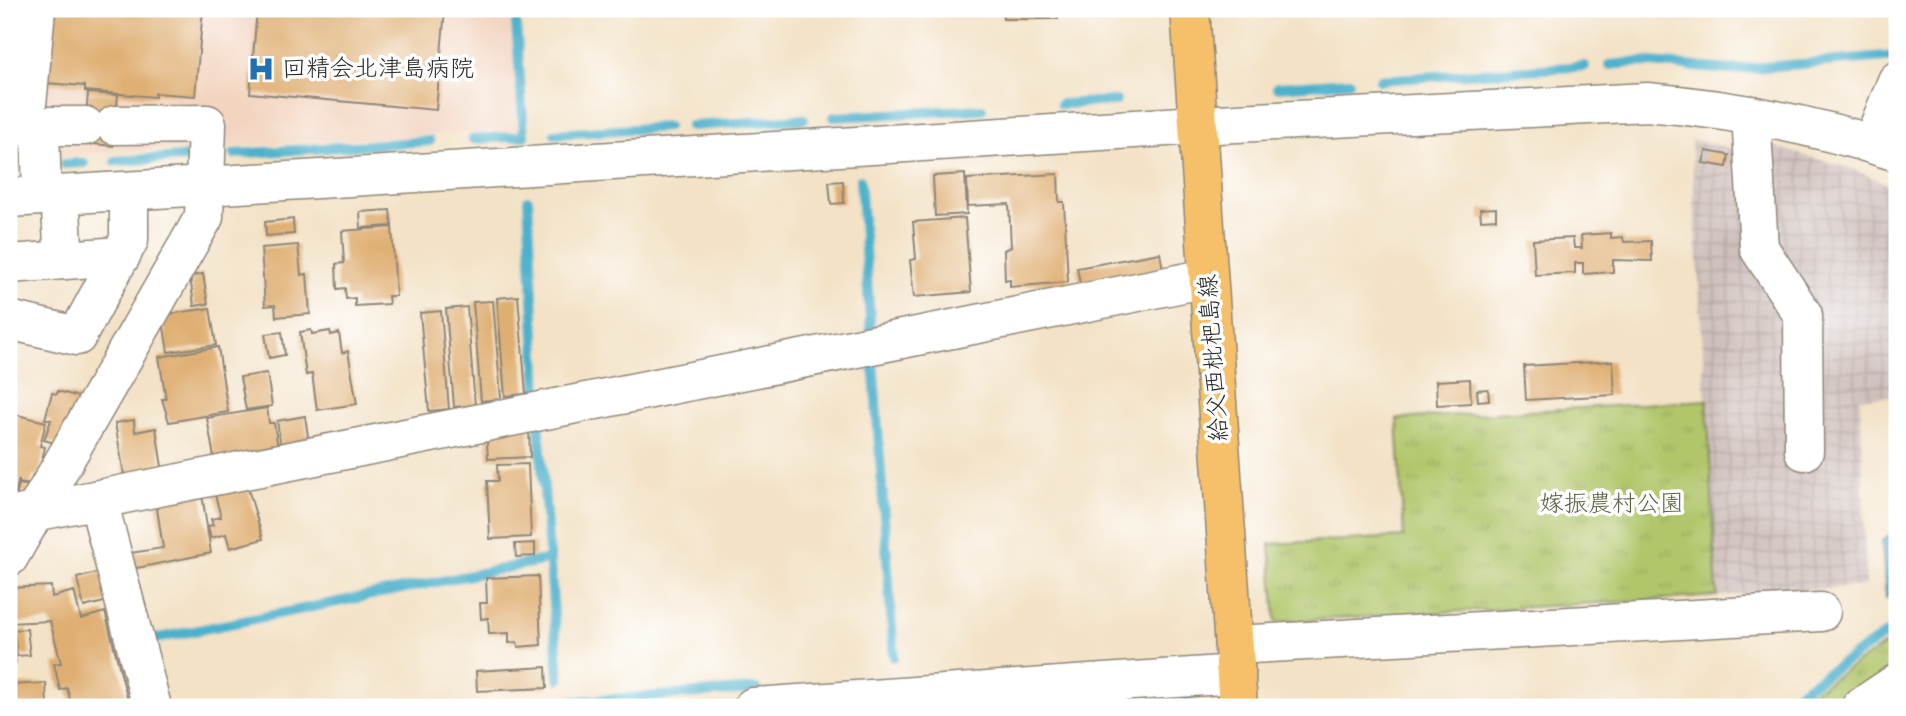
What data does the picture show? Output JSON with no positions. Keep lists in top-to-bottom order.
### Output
{
  "streets": {
    "main road": ["給父西枇杷島線"]
  },
  "parks": ["嫁振農村公園"],
  "places": {
    "hospital": ["回精会北津島病院"]
  }
}
